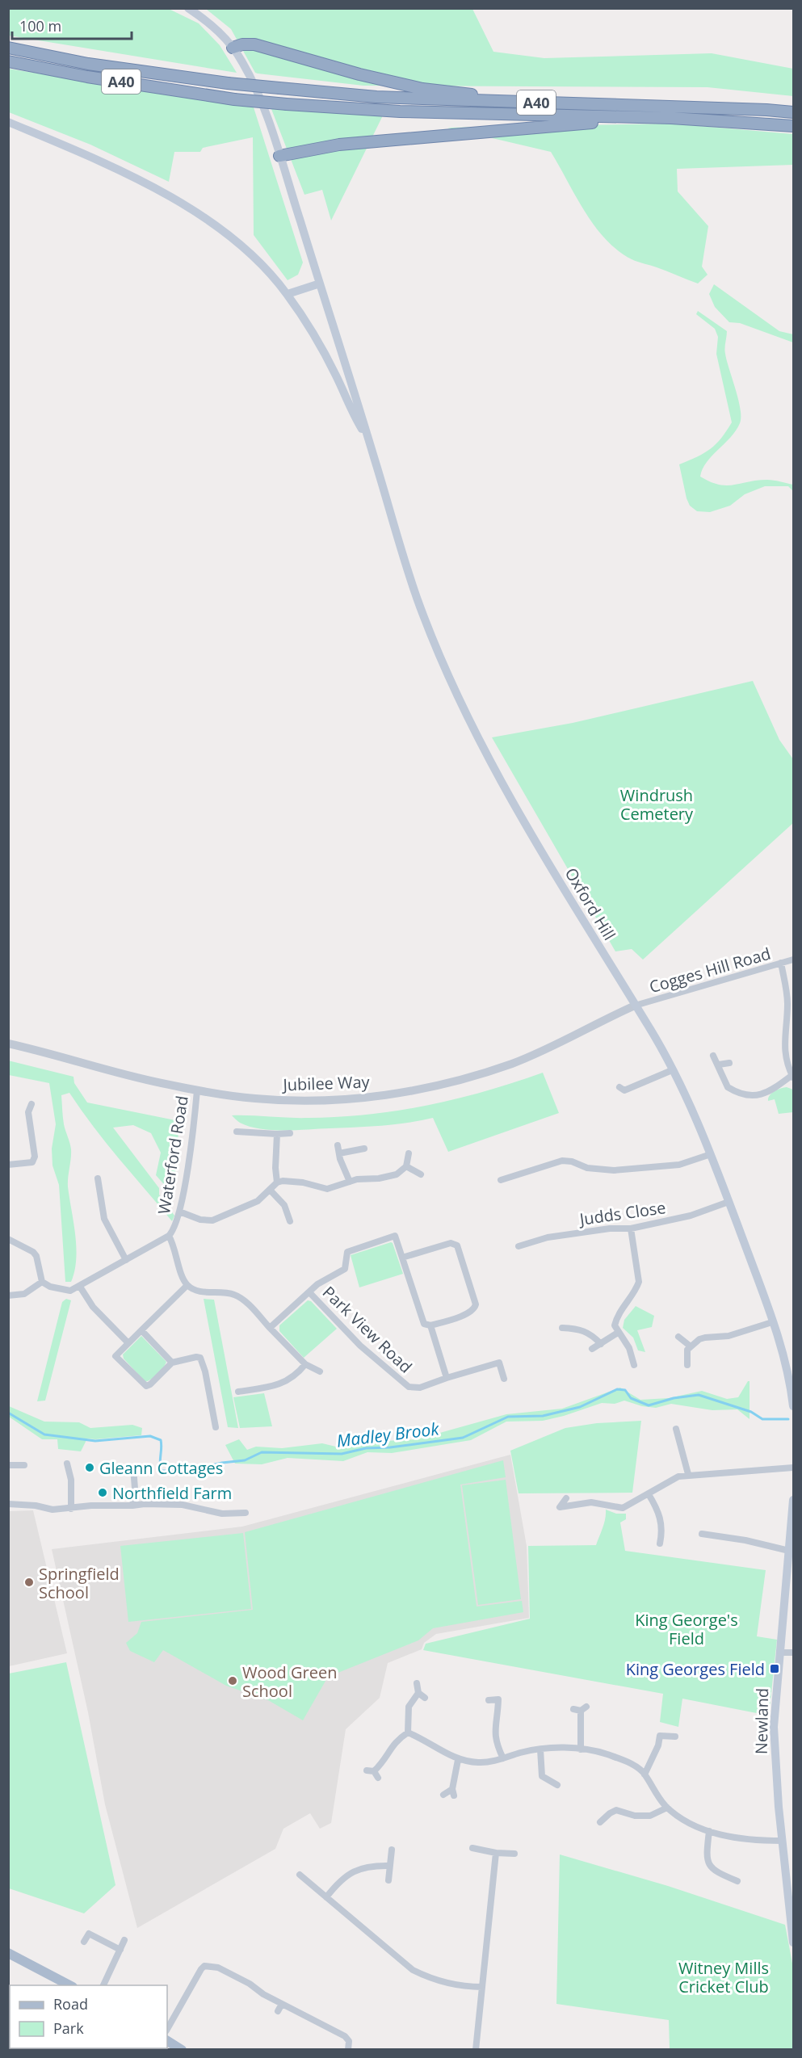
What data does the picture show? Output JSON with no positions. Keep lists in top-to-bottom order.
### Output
{
  "streets": {
    "highway": ["A40"],
    "main road": ["Oxford Hill", "Newland"],
    "street": [
      "Cogges Hill Road",
      "Jubilee Way",
      "Waterford Road",
      "Judds Close",
      "Park View Road"
    ]
  },
  "crossings": [
    ["Oxford Hill", "Cogges Hill Road"],
    ["Oxford Hill", "Jubilee Way"],
    ["Oxford Hill", "Judds Close"],
    ["Cogges Hill Road", "Jubilee Way"],
    ["Jubilee Way", "Waterford Road"]
  ],
  "water": ["Madley Brook"],
  "parks": ["Windrush Cemetery", "King George's Field", "Witney Mills Cricket Club"],
  "places": {
    "other": [
      "Gleann Cottages",
      "Northfield Farm",
      "Springfield School",
      "Wood Green School"
    ],
    "transit": ["King Georges Field"]
  },
  "legend": ["Road", "Park"],
  "scale_bar": "100 m"
}
